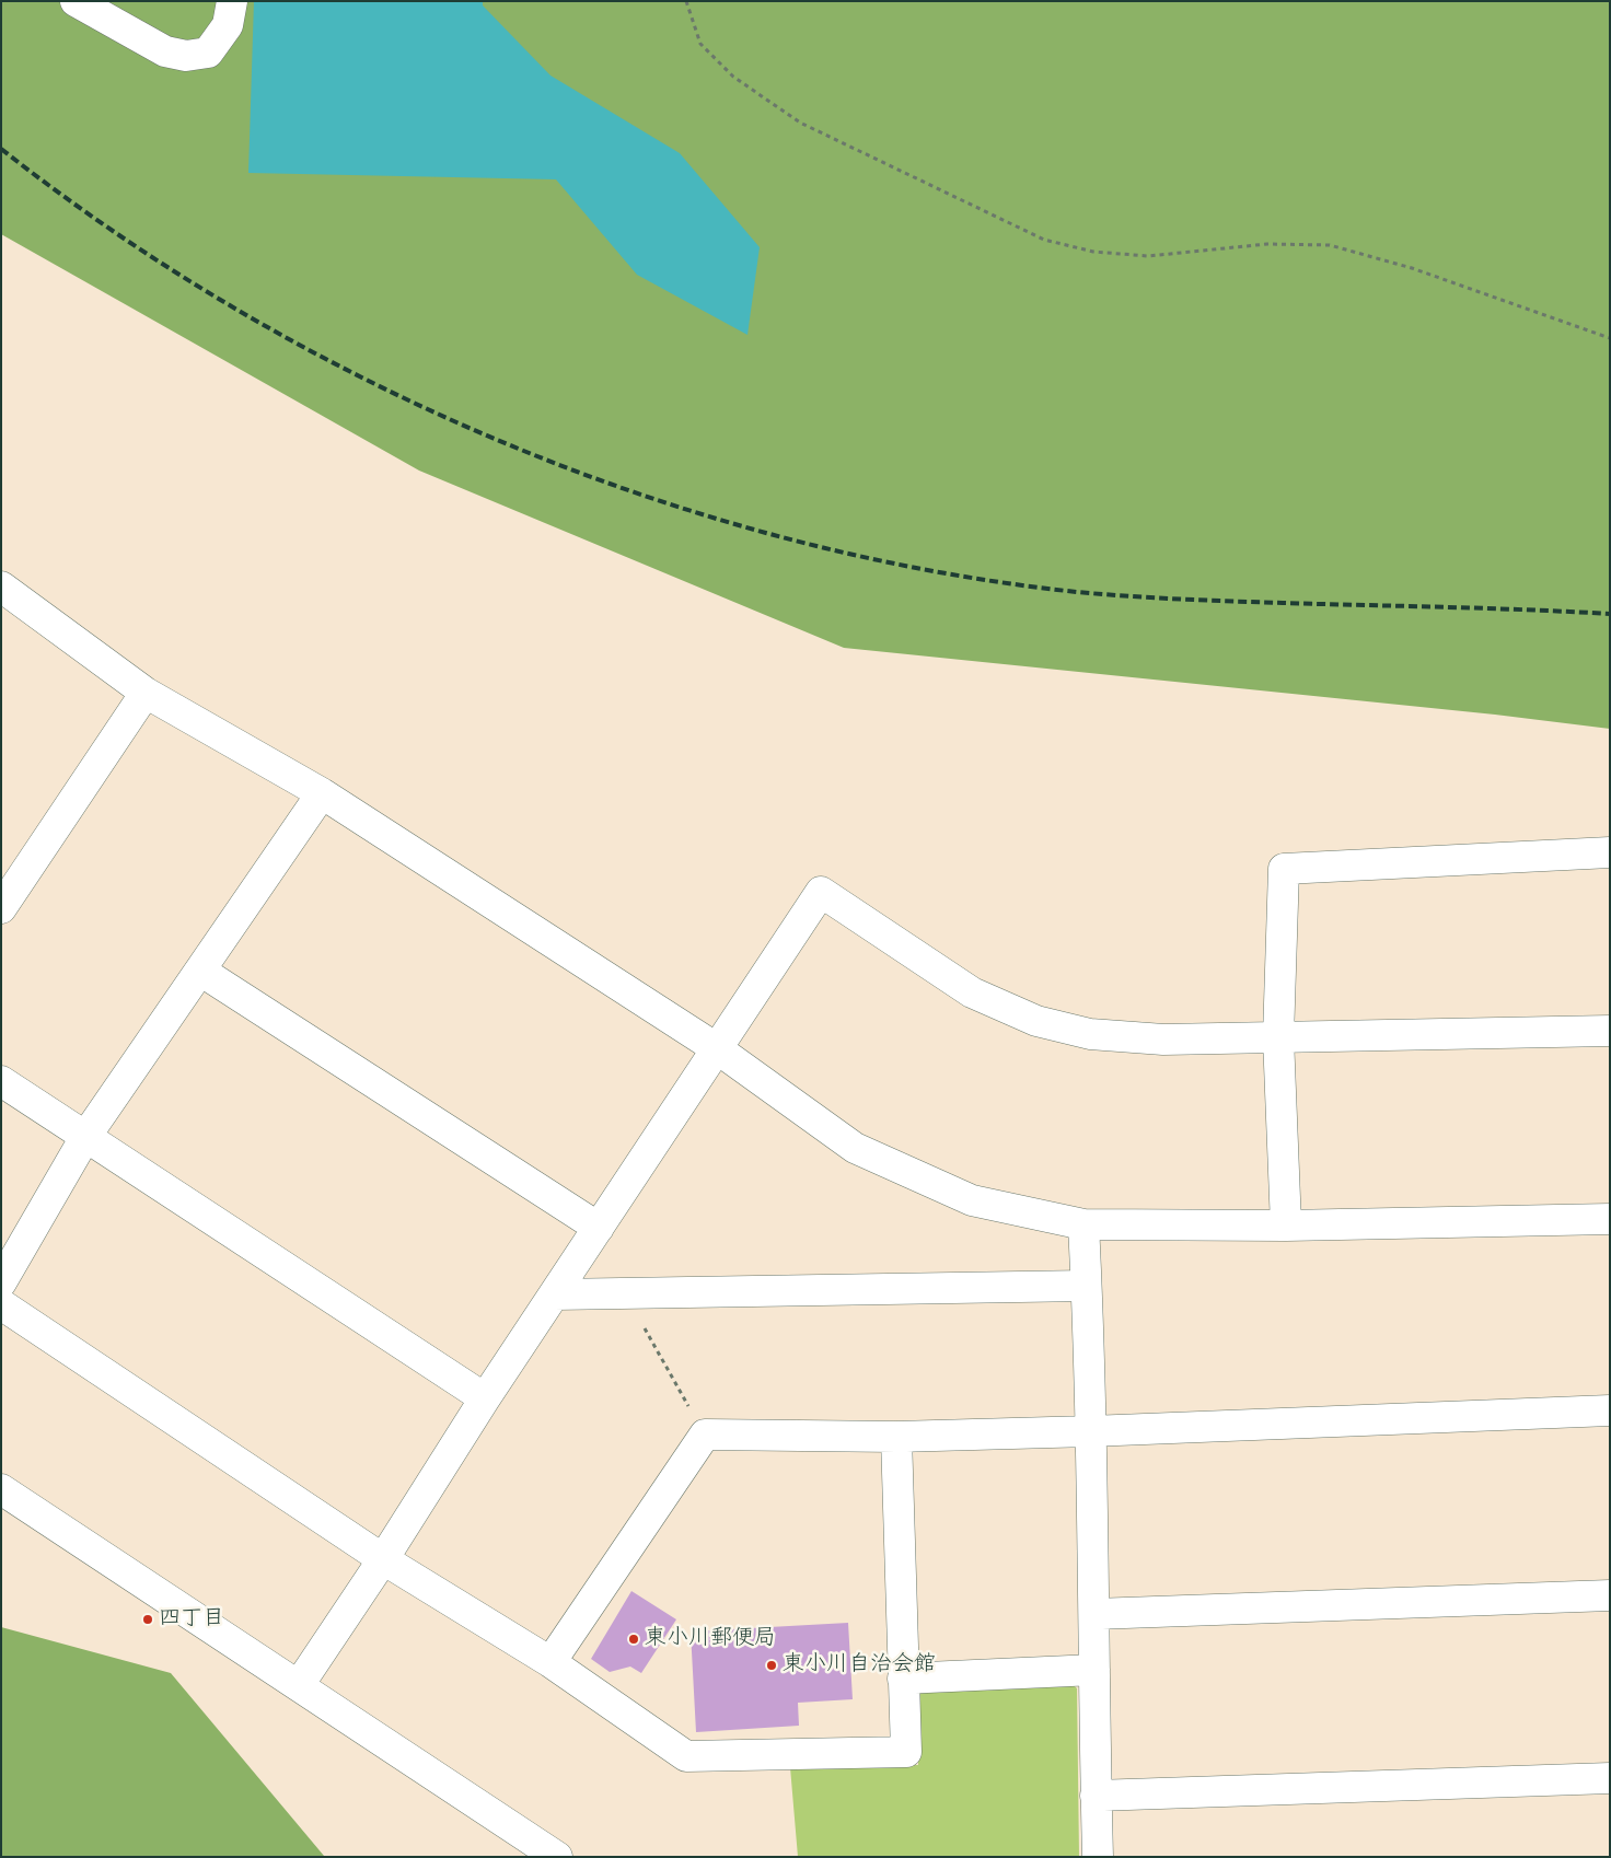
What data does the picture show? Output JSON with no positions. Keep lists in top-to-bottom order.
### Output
{
  "places": ["四丁目", "東小川郵便局", "東小川自治会館"]
}
